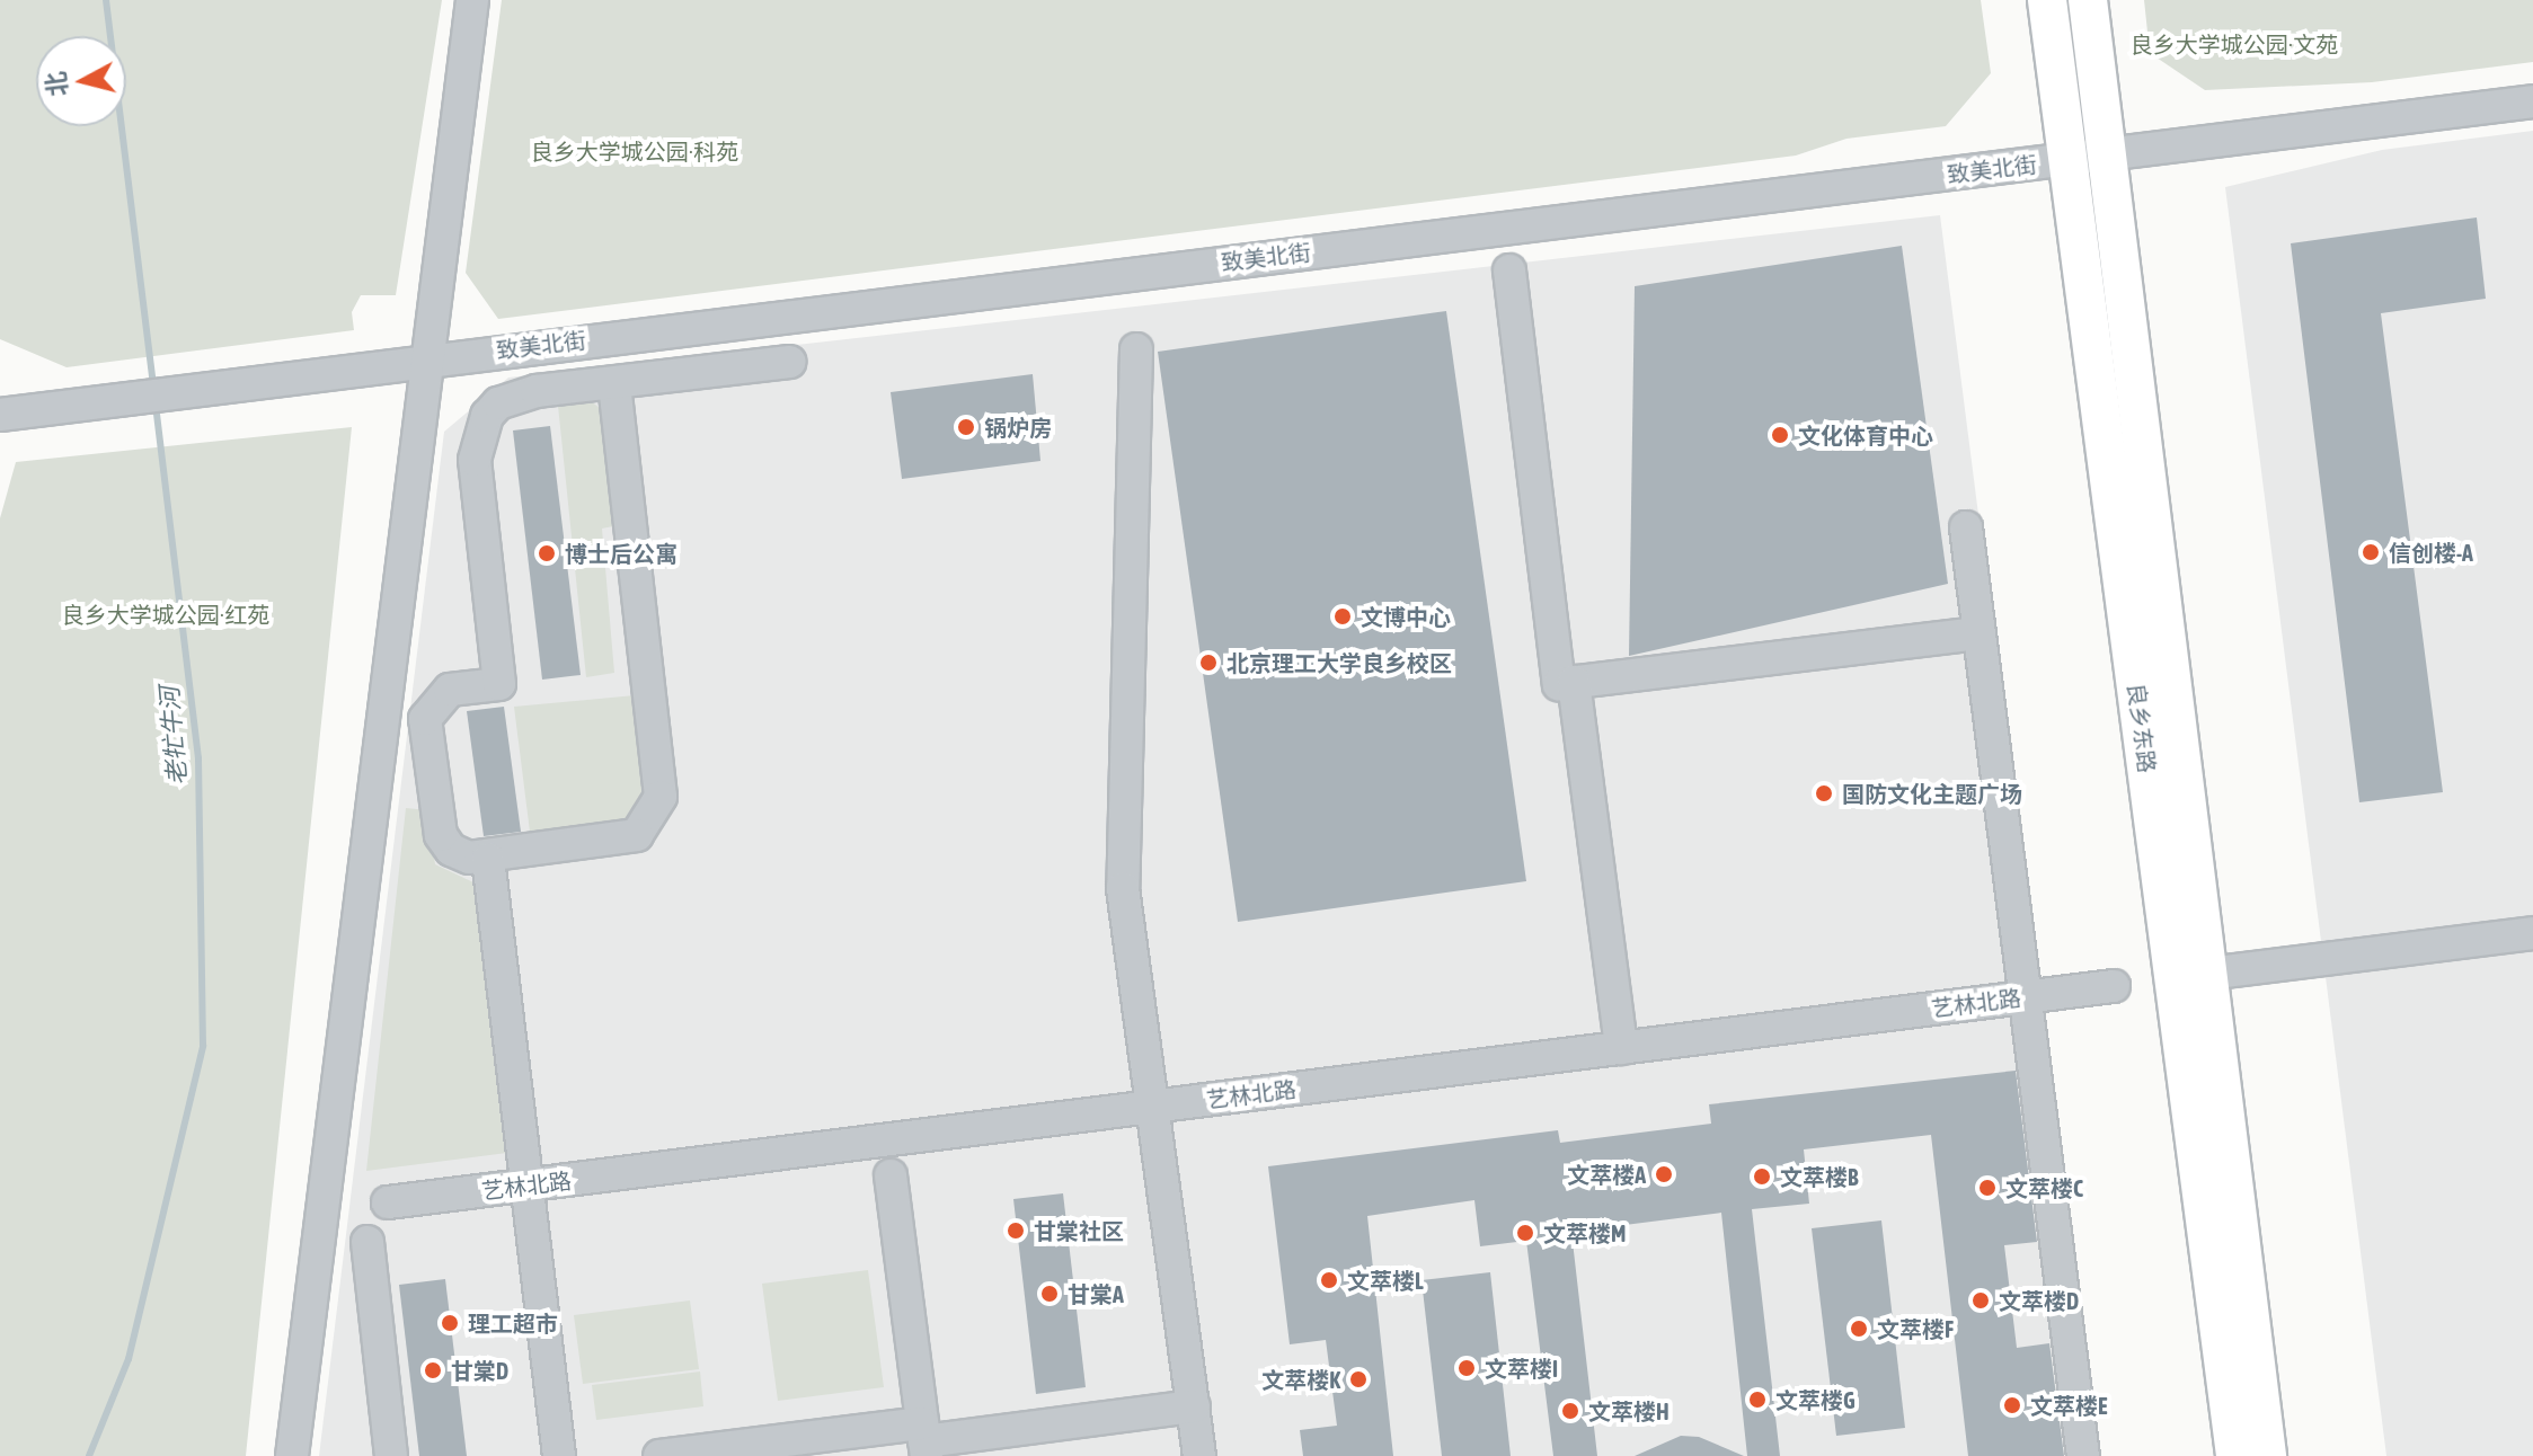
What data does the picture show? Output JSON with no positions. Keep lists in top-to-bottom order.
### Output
{
  "streets": {
    "main road": ["良乡东路"],
    "street": ["致美北街", "艺林北路"]
  },
  "crossings": [
    ["致美北街", "良乡东路"]
  ],
  "water": ["老牤牛河"],
  "parks": ["良乡大学城公园·文苑", "良乡大学城公园·科苑", "良乡大学城公园·红苑"],
  "places": [
    "锅炉房",
    "文化体育中心",
    "信创楼-A",
    "博士后公寓",
    "文博中心",
    "北京理工大学良乡校区",
    "国防文化主题广场",
    "文萃楼A",
    "文萃楼B",
    "文萃楼C",
    "甘棠社区",
    "文萃楼M",
    "文萃楼L",
    "甘棠A",
    "文萃楼D",
    "理工超市",
    "文萃楼F",
    "文萃楼I",
    "甘棠D",
    "文萃楼K",
    "文萃楼G",
    "文萃楼E",
    "文萃楼H"
  ],
  "north": "left"
}
